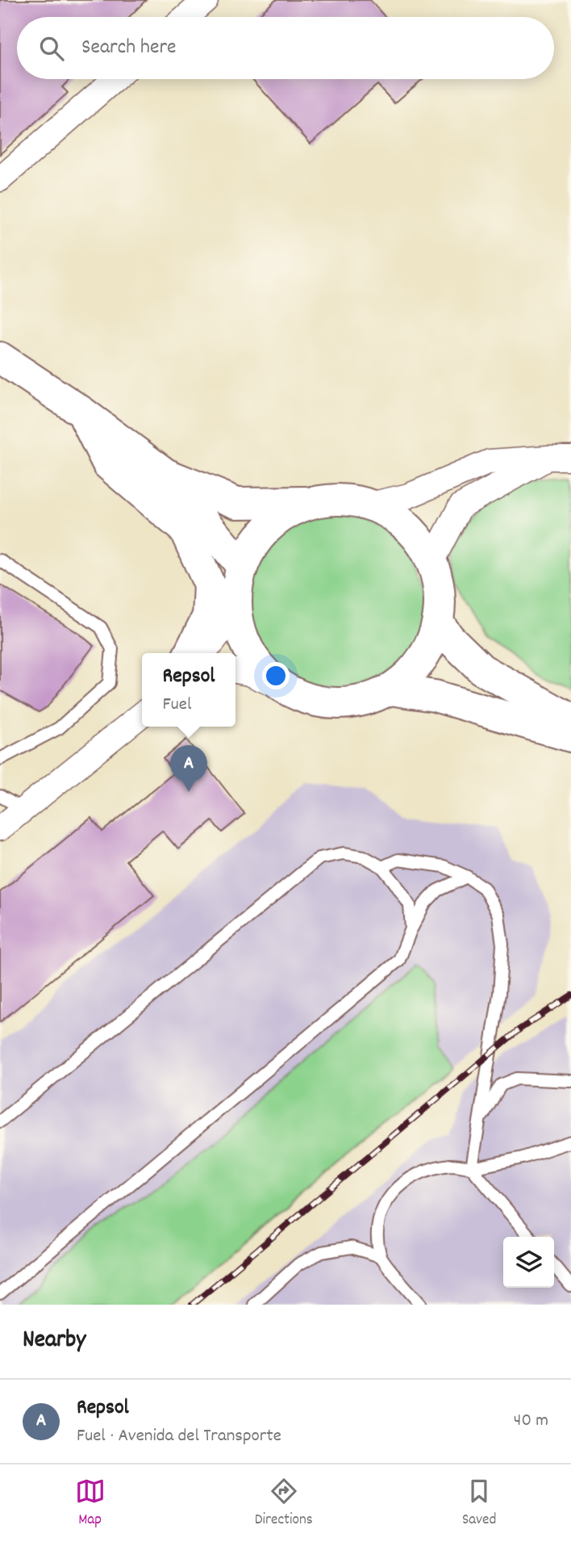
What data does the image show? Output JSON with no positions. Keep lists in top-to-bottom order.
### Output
{
  "page": {
    "search": "Search here",
    "popup": ["Repsol", "Fuel"],
    "pins": "A",
    "heading": "Nearby",
    "list": [
      {
        "mark": "A",
        "name": "Repsol",
        "note": "Fuel · Avenida del Transporte",
        "value": "40 m"
      }
    ],
    "nav": ["Map", "Directions", "Saved"]
  }
}
